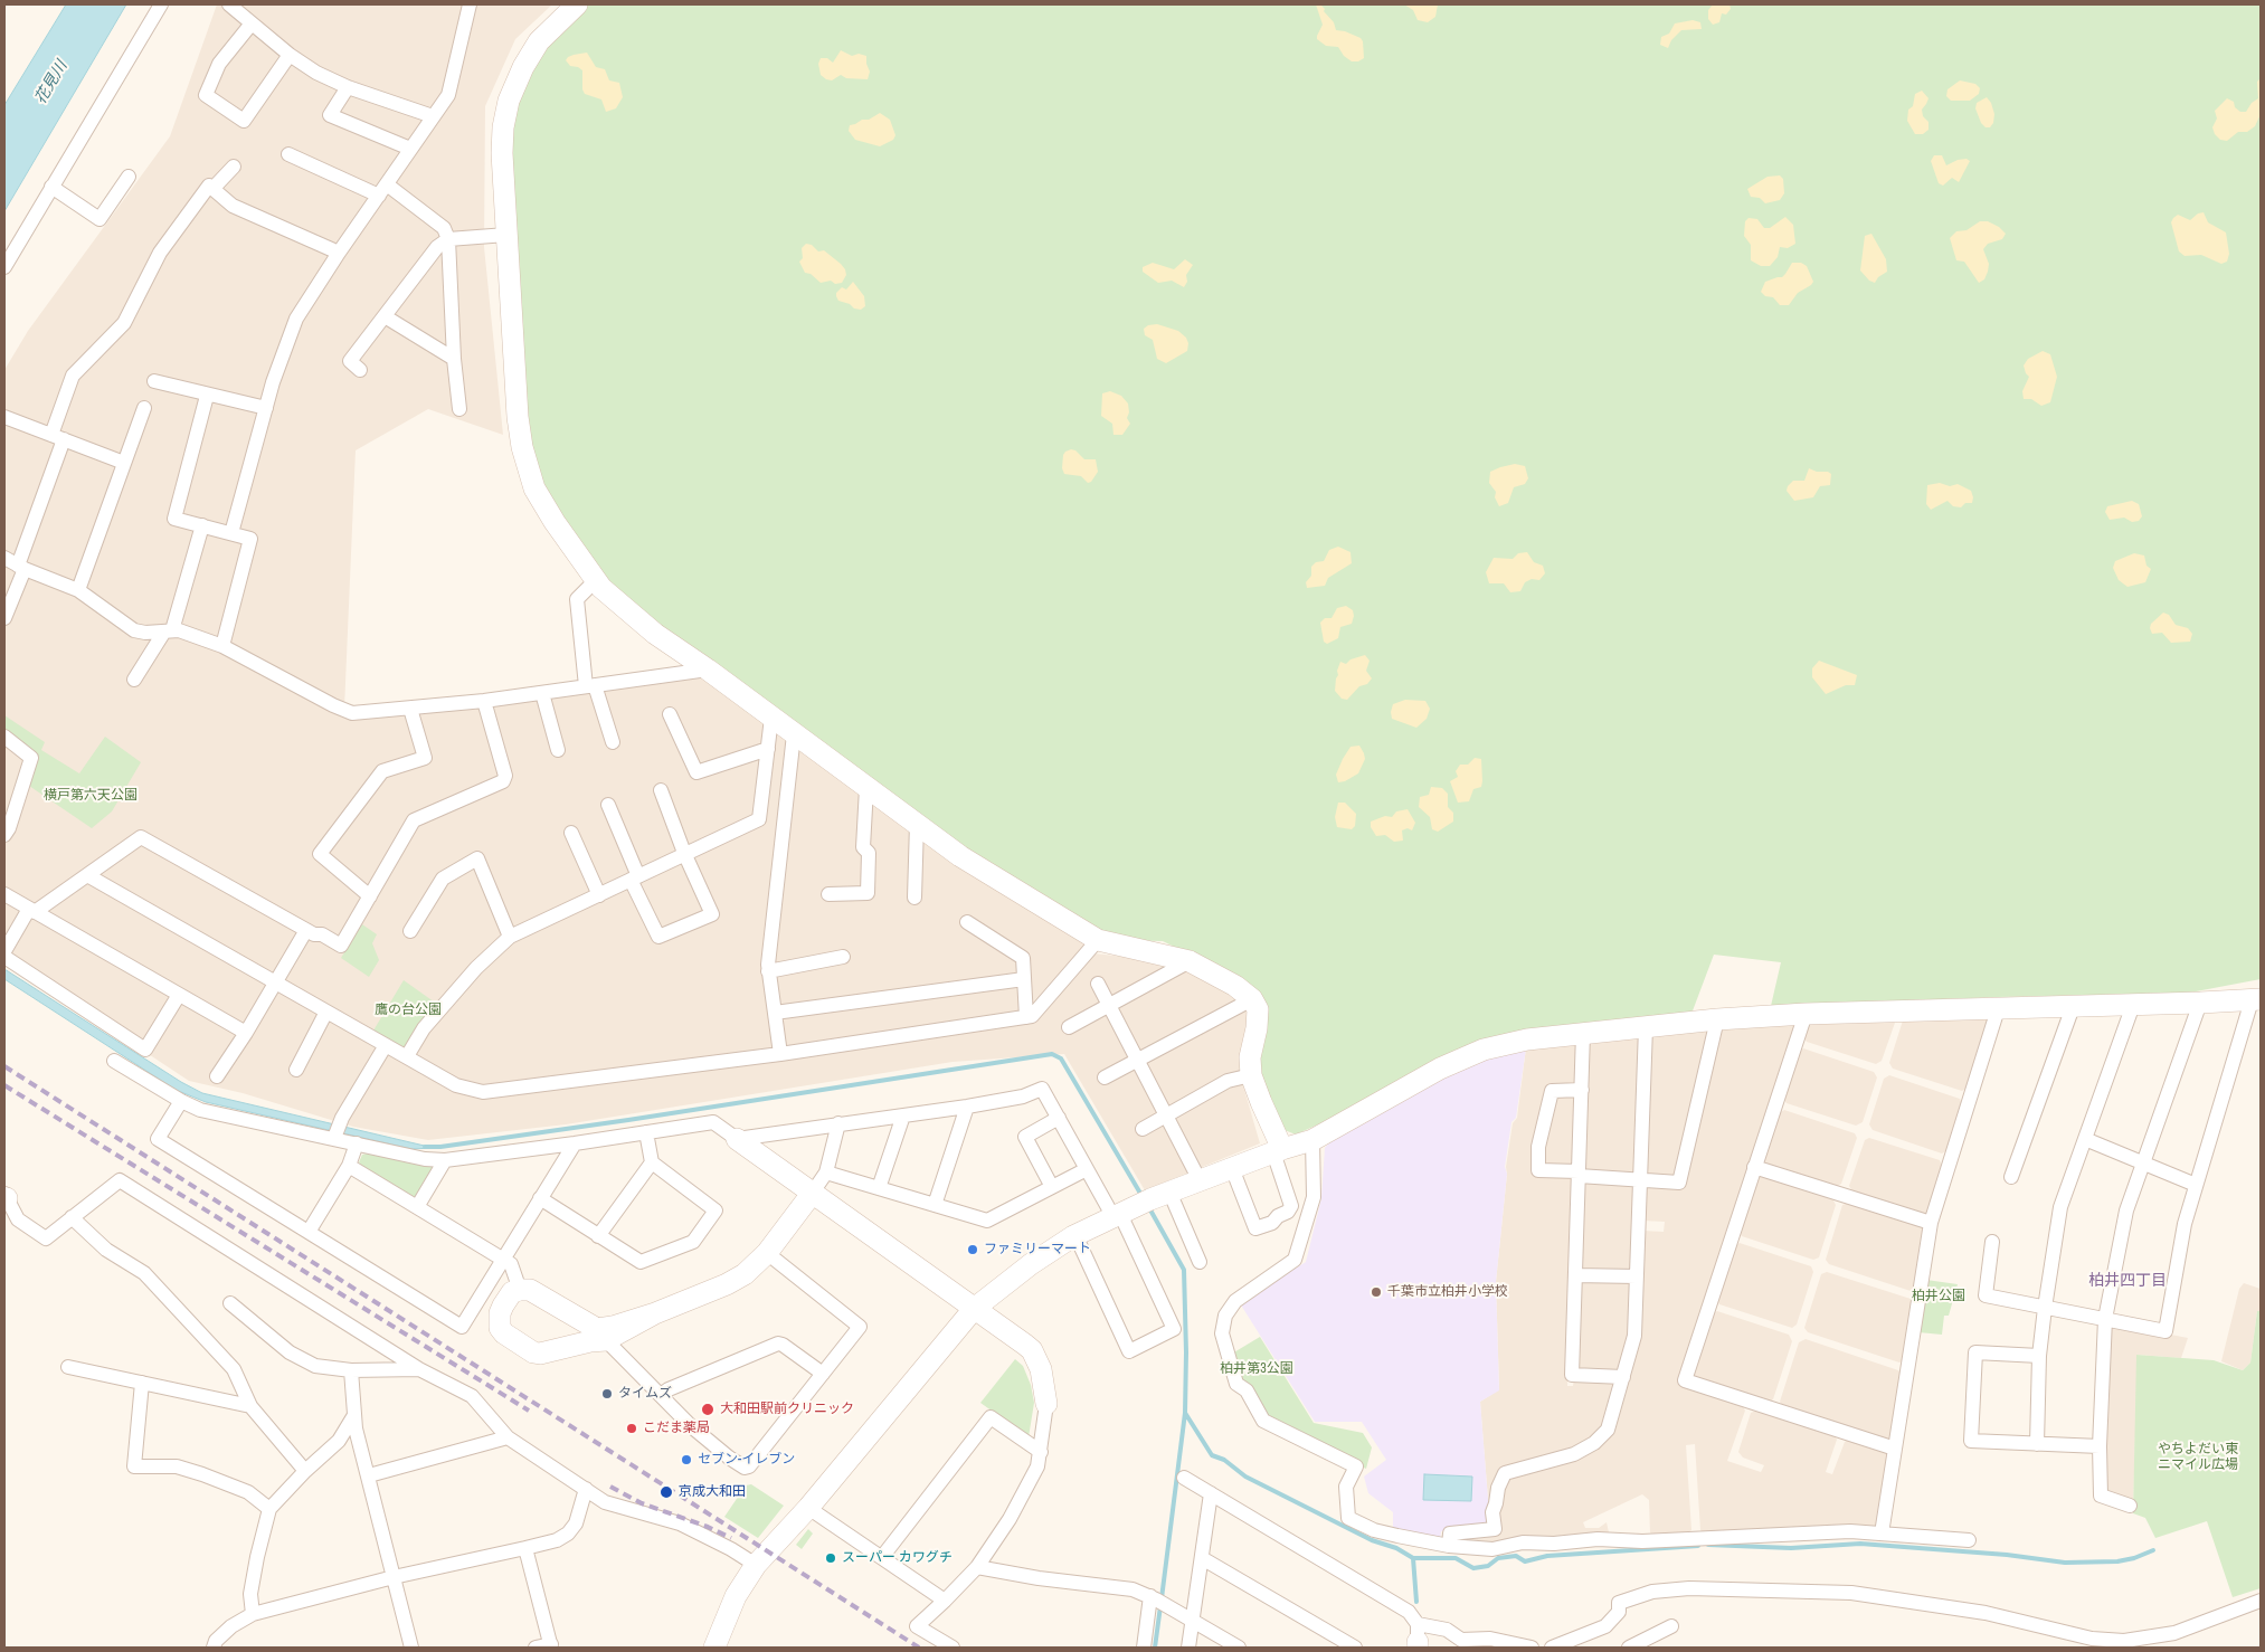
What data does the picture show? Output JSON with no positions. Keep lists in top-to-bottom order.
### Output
{
  "districts": ["柏井四丁目"],
  "water": ["花見川"],
  "parks": [
    "横戸第六天公園",
    "鷹の台公園",
    "柏井公園",
    "柏井第3公園",
    "やちよだい東 ニマイル広場"
  ],
  "places": [
    "ファミリーマート",
    "千葉市立柏井小学校",
    "タイムズ",
    "大和田駅前クリニック",
    "こだま薬局",
    "セブン-イレブン",
    "京成大和田",
    "スーパー カワグチ"
  ]
}
